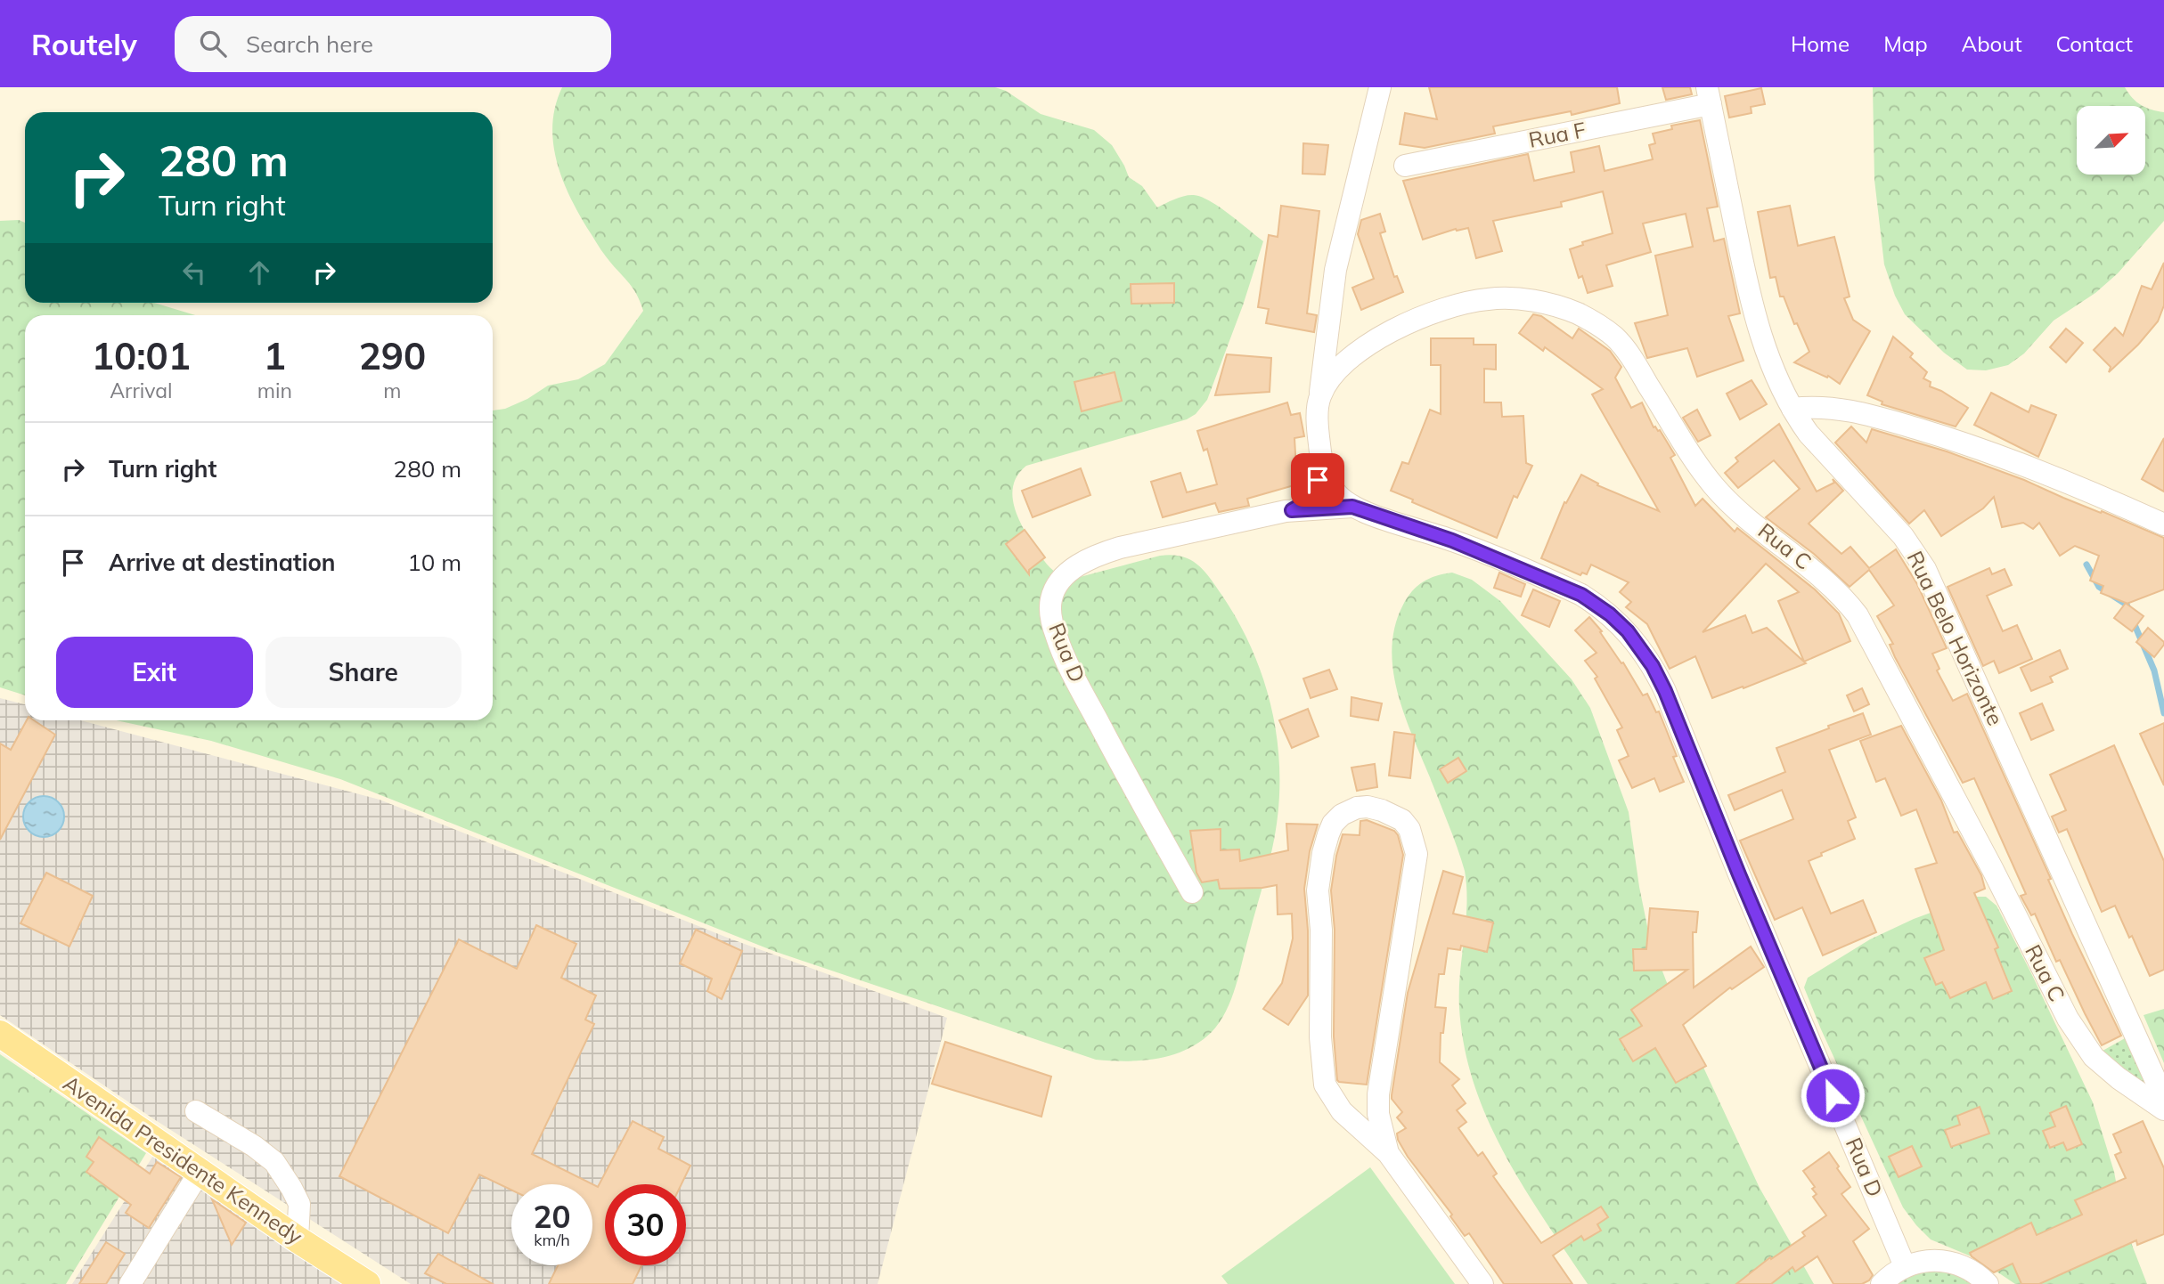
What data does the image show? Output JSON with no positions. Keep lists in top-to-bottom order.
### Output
{
  "streets": {
    "main road": ["Avenida Presidente Kennedy"],
    "street": [
      "Rua F",
      "Rua C",
      "Rua Belo Horizonte",
      "Rua D"
    ]
  },
  "crossings": [
    ["Rua F", "Rua Belo Horizonte"]
  ],
  "north": "top right",
  "page": {
    "header": "Routely",
    "search": "Search here",
    "nav": [
      "Home",
      "Map",
      "About",
      "Contact"
    ],
    "turn": ["280 m", "Turn right"],
    "eta": [
      "10:01",
      "Arrival",
      "1",
      "min",
      "290",
      "m"
    ],
    "list": [
      {
        "name": "Turn right",
        "value": "280 m"
      },
      {
        "name": "Arrive at destination",
        "value": "10 m"
      }
    ],
    "buttons": ["Exit", "Share"],
    "speed": "20 km/h",
    "limit": "30"
  }
}
